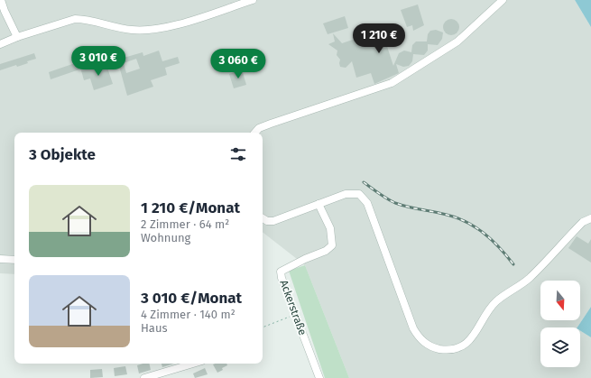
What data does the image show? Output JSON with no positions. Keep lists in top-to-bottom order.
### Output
{
  "streets": {
    "street": ["Ackerstraße"]
  },
  "north": "bottom",
  "page": {
    "price": ["1 210 €", "3 010 €", "3 060 €"],
    "heading": "3 Objekte",
    "list": [
      {
        "name": "1 210 €/Monat",
        "note": "2 Zimmer · 64 m² · Wohnung"
      },
      {
        "name": "3 010 €/Monat",
        "note": "4 Zimmer · 140 m² · Haus"
      }
    ]
  }
}
